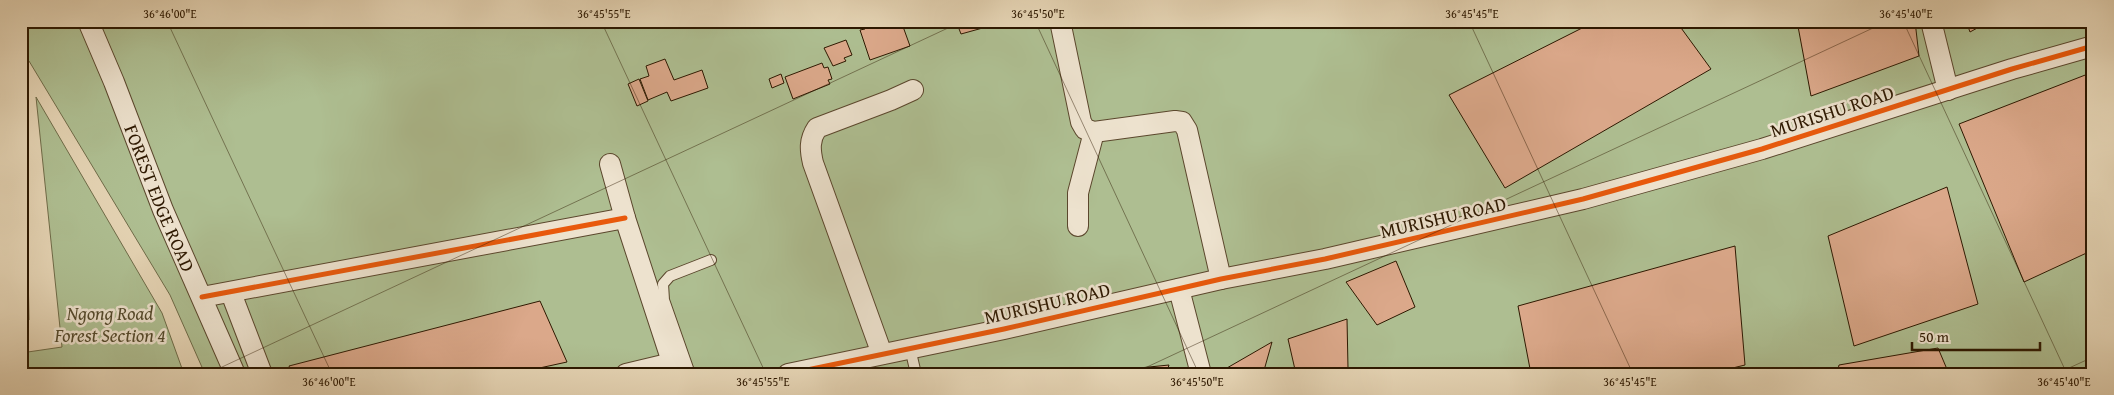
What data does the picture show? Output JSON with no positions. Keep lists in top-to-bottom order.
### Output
{
  "streets": {
    "street": ["MURISHU ROAD", "FOREST EDGE ROAD"]
  },
  "parks": ["Ngong Road Forest Section 4"],
  "scale_bar": "50 m",
  "coordinates": [
    "36°46'00\"E",
    "36°45'55\"E",
    "36°45'50\"E",
    "36°45'45\"E",
    "36°45'40\"E"
  ]
}
